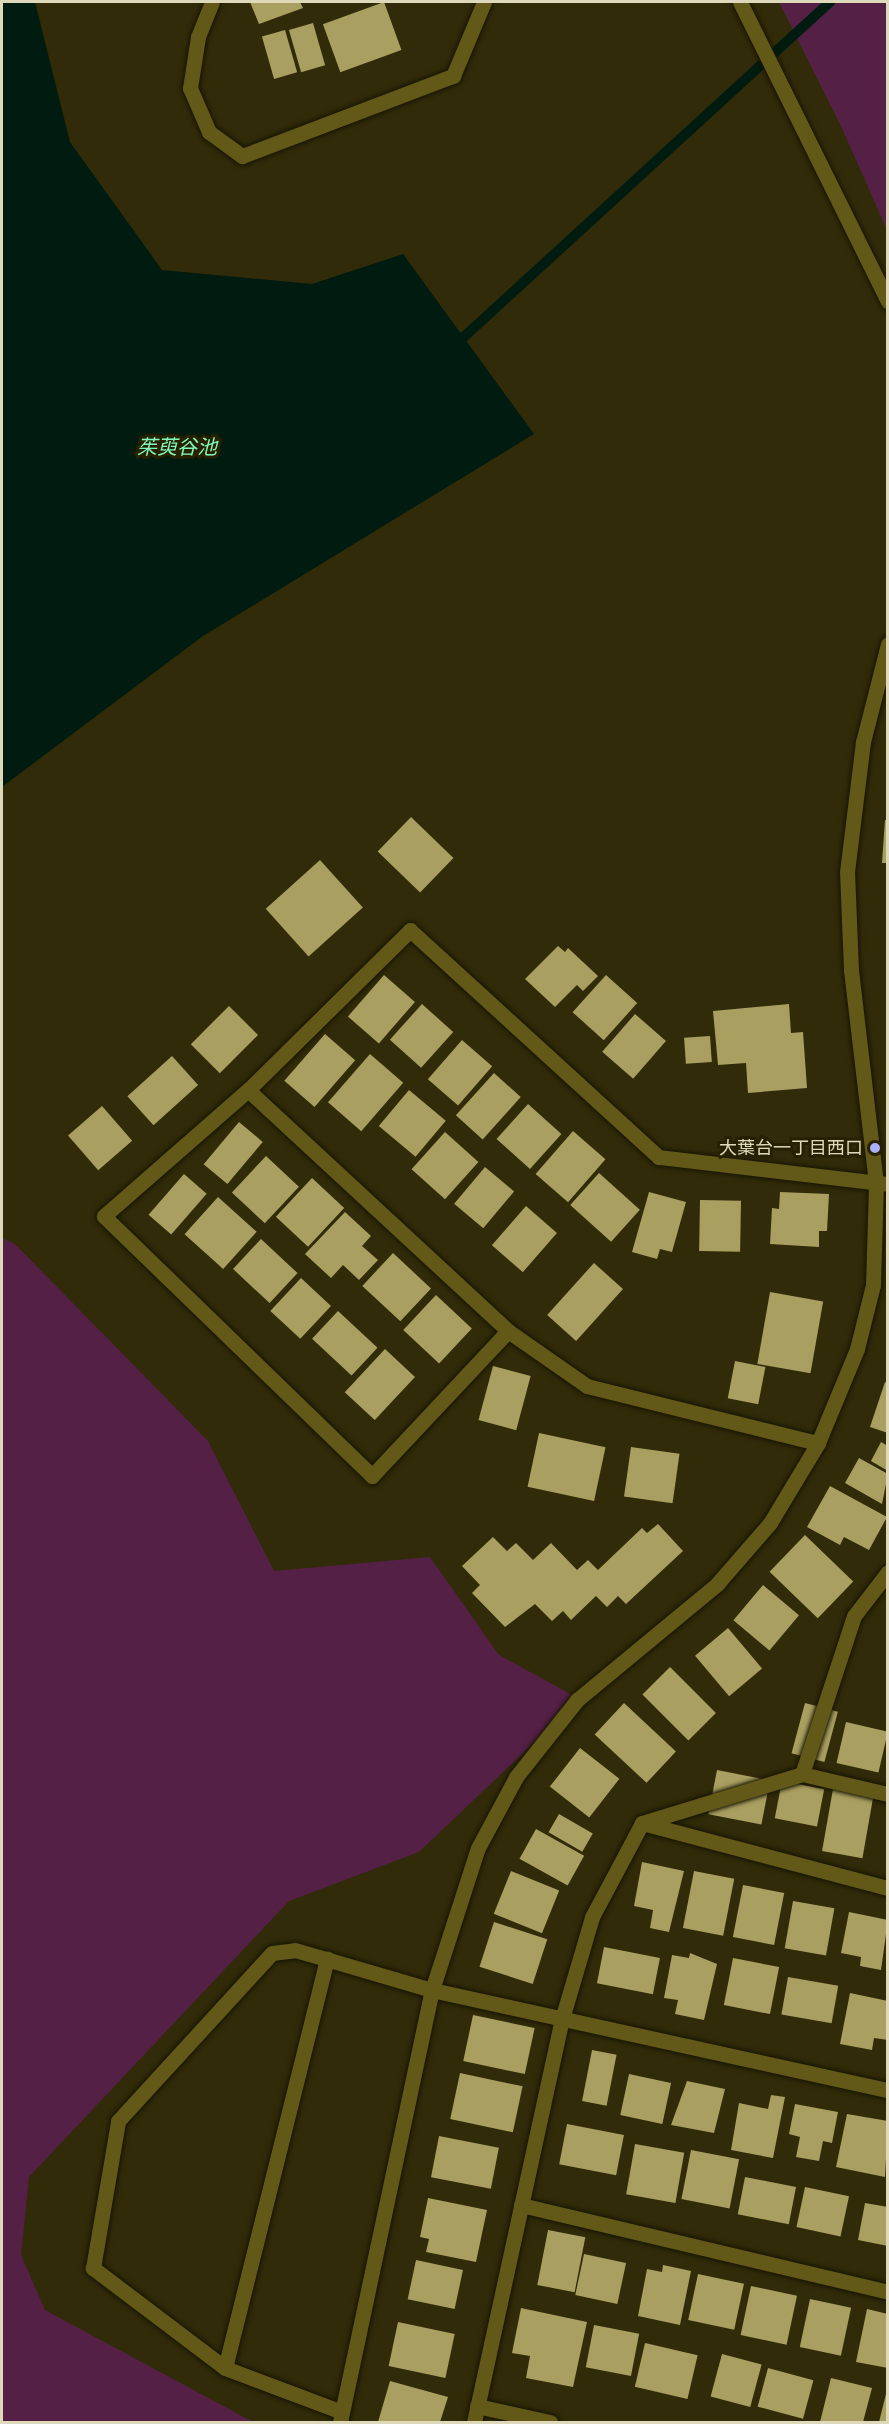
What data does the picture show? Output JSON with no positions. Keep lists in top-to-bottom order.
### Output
{
  "water": ["茱萸谷池"],
  "places": ["大葉台一丁目西口"]
}
